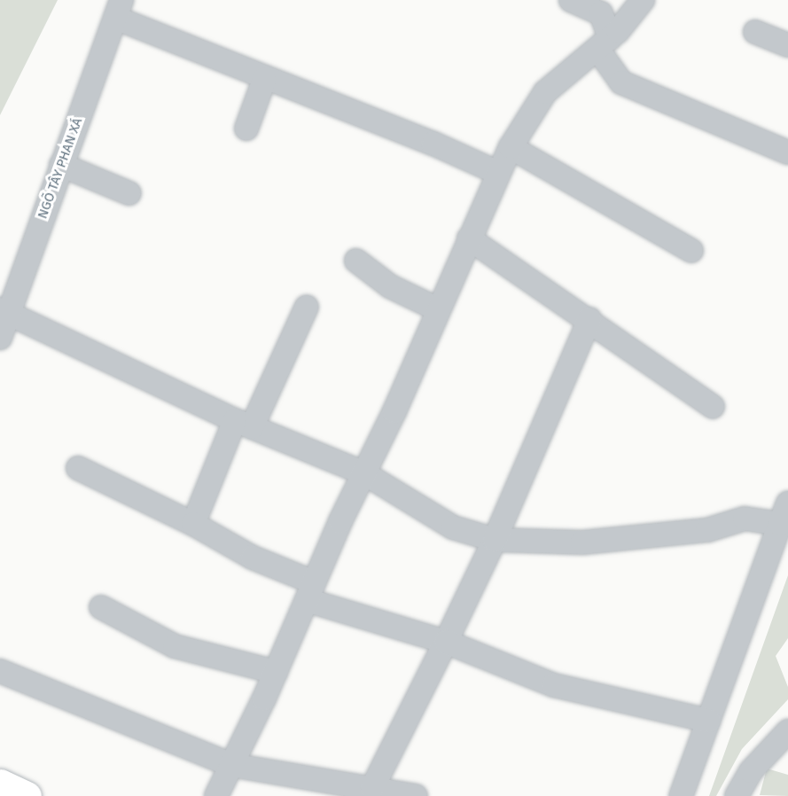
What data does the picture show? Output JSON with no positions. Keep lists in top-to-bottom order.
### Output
{
  "streets": {
    "street": ["NGÕ TÂY PHAN XÁ"]
  }
}
